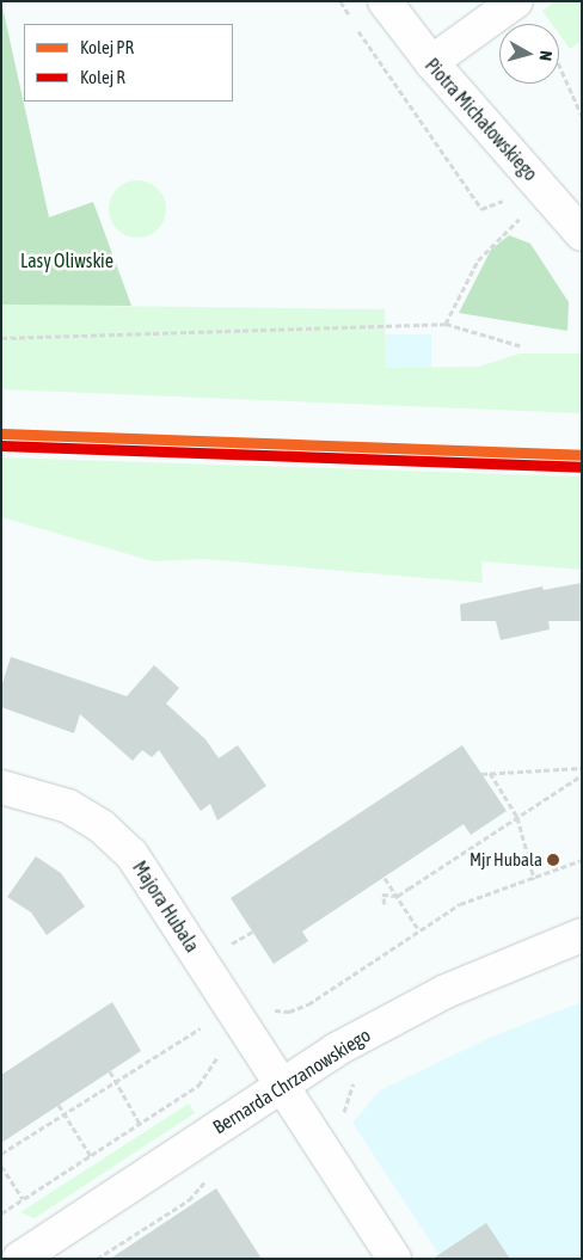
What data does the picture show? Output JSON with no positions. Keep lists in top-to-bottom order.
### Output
{
  "streets": {
    "street": ["Piotra Michałowskiego", "Majora Hubala", "Bernarda Chrzanowskiego"]
  },
  "crossings": [
    ["Majora Hubala", "Bernarda Chrzanowskiego"]
  ],
  "parks": ["Lasy Oliwskie"],
  "places": ["Mjr Hubala"],
  "lines": ["rail line PR", "rail line R"],
  "legend": ["Kolej PR", "Kolej R"],
  "north": "right"
}
